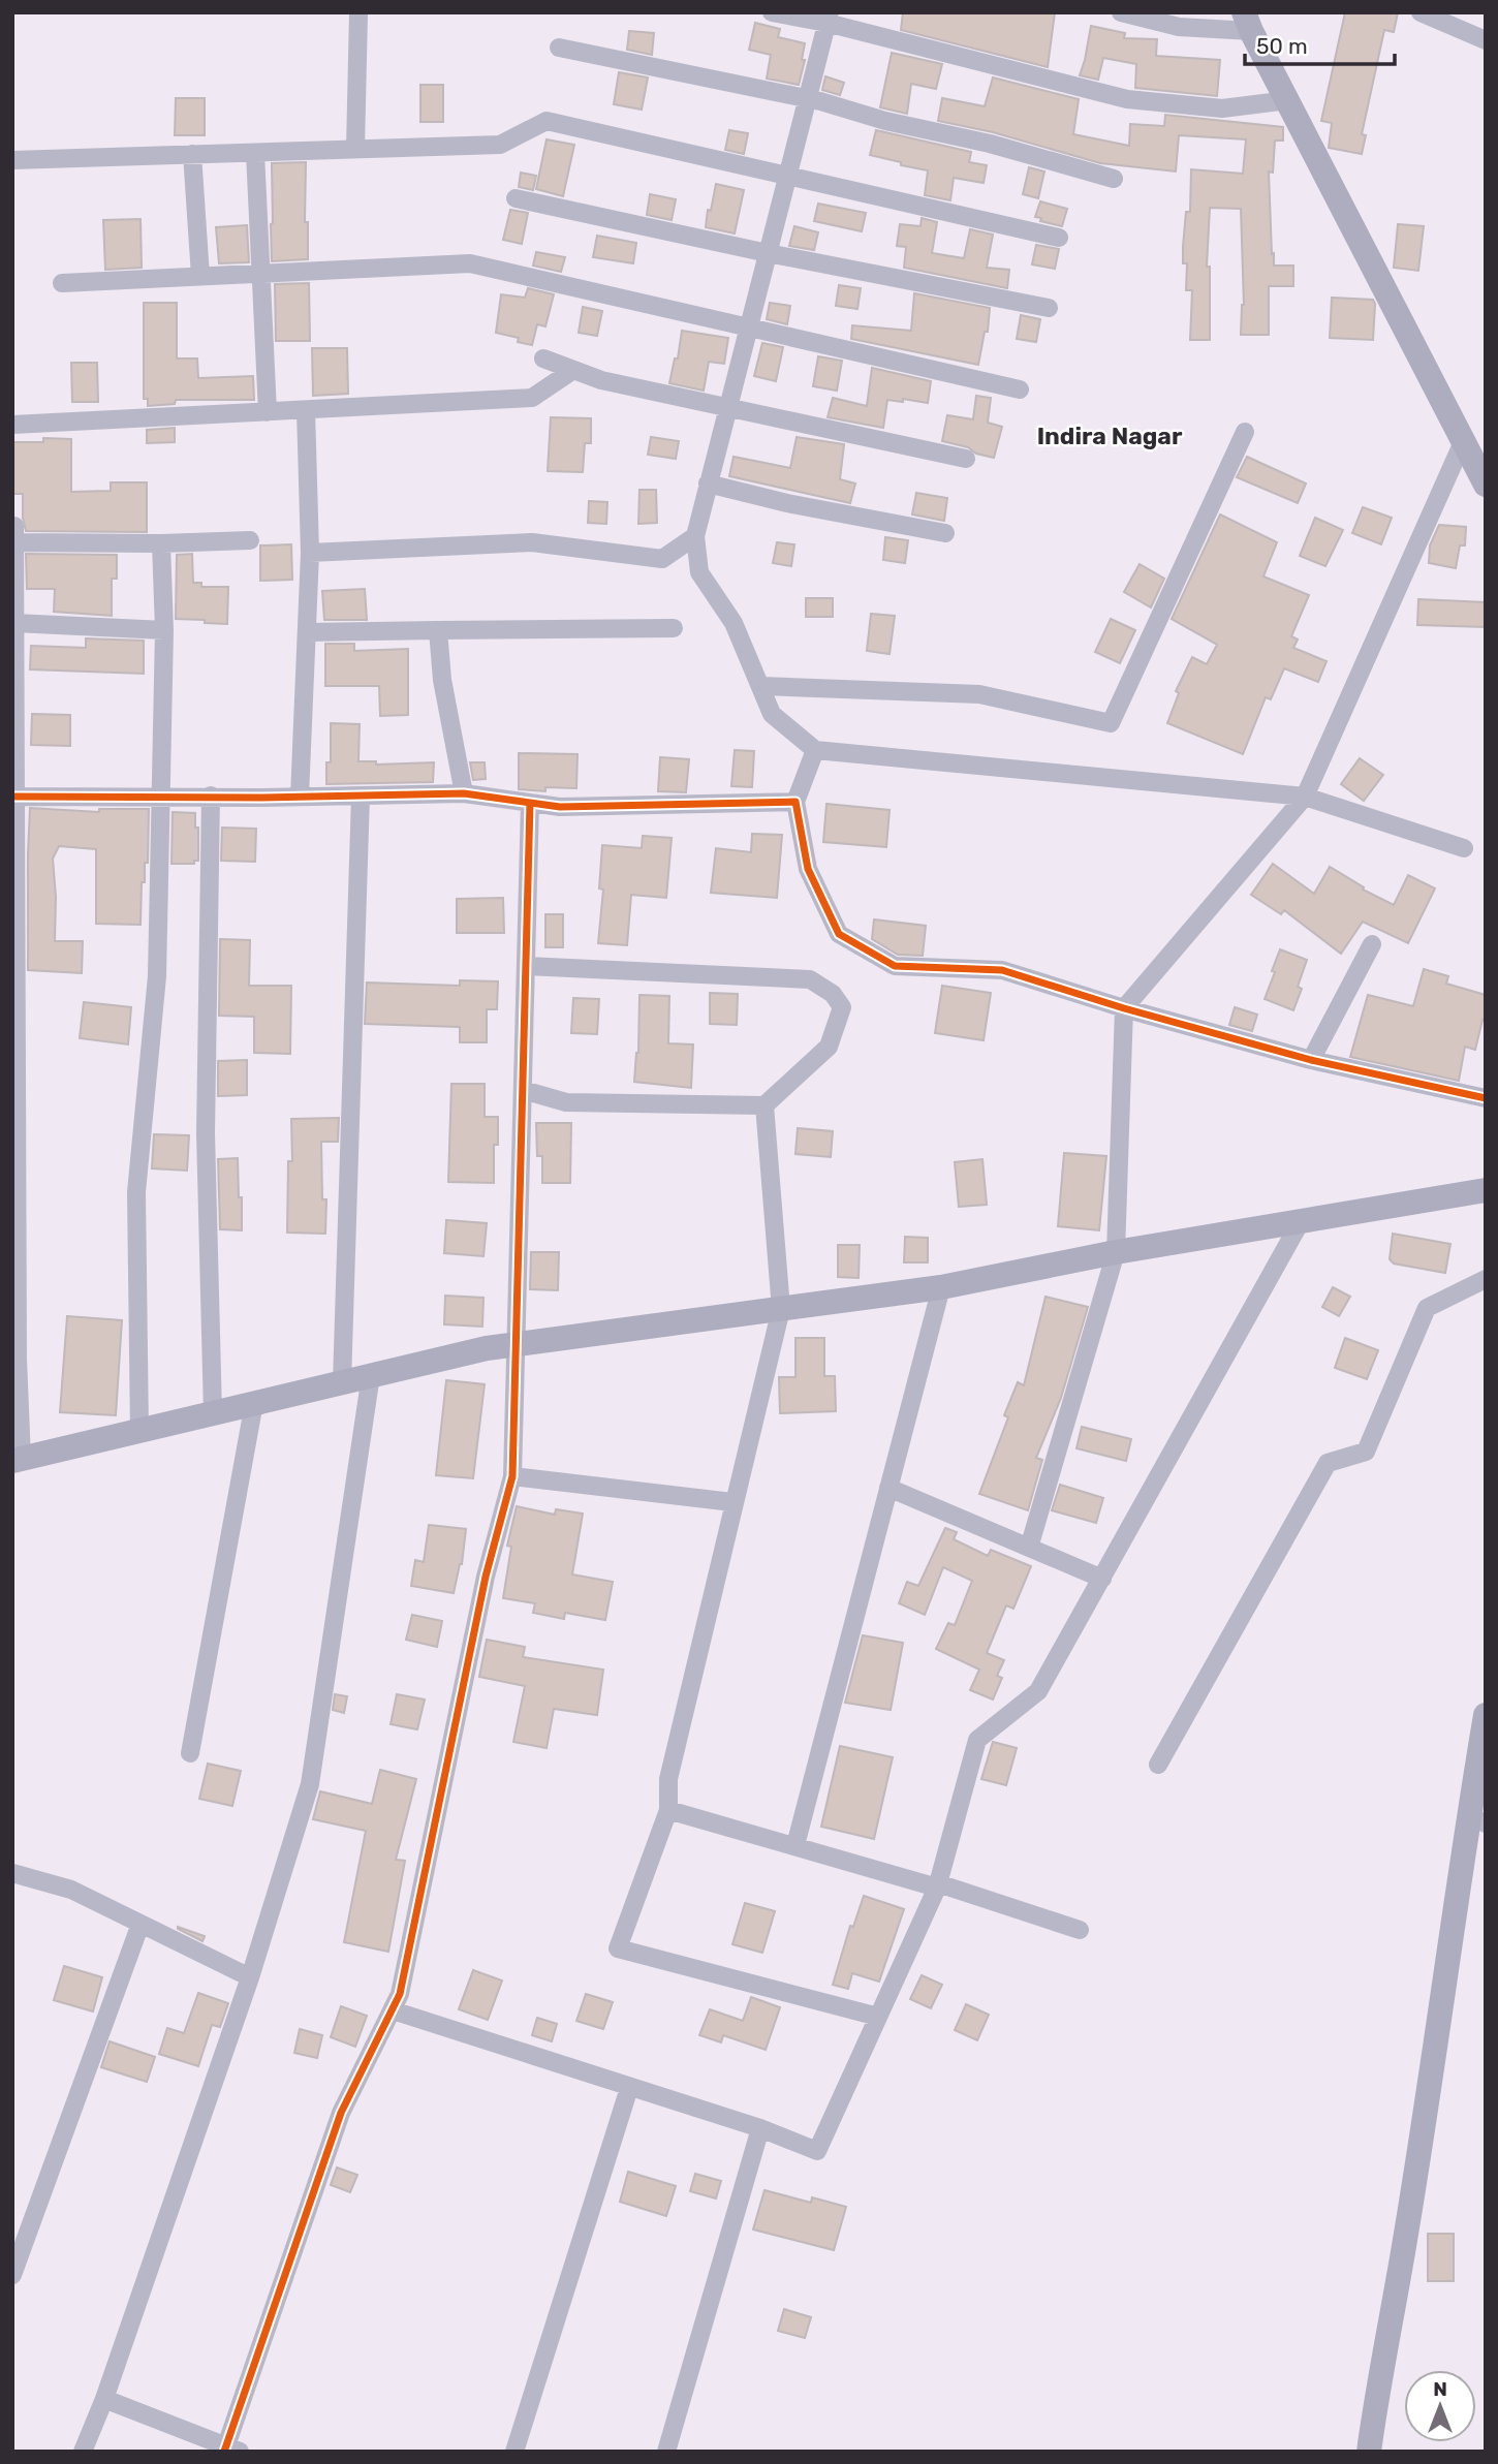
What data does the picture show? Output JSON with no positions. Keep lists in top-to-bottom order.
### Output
{
  "districts": ["Indira Nagar"],
  "scale_bar": "50 m",
  "north": "top"
}
